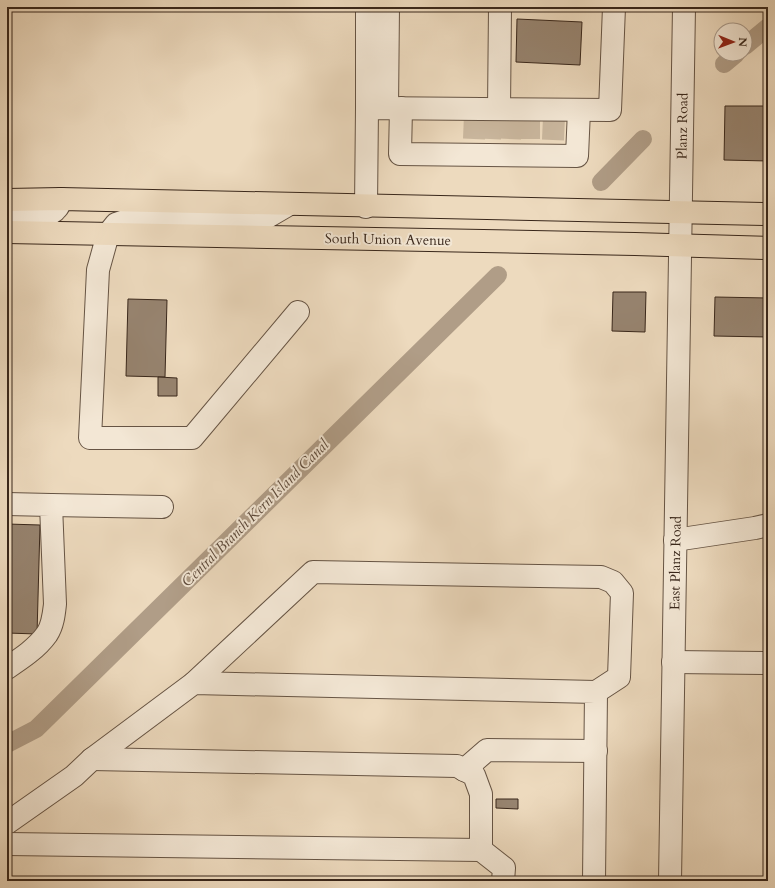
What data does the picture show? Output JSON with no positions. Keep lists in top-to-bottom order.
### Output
{
  "streets": {
    "main road": ["South Union Avenue"],
    "street": ["Planz Road", "East Planz Road"]
  },
  "crossings": [
    ["Planz Road", "South Union Avenue"],
    ["Planz Road", "East Planz Road"],
    ["South Union Avenue", "East Planz Road"]
  ],
  "water": ["Central Branch Kern Island Canal"],
  "north": "right"
}
